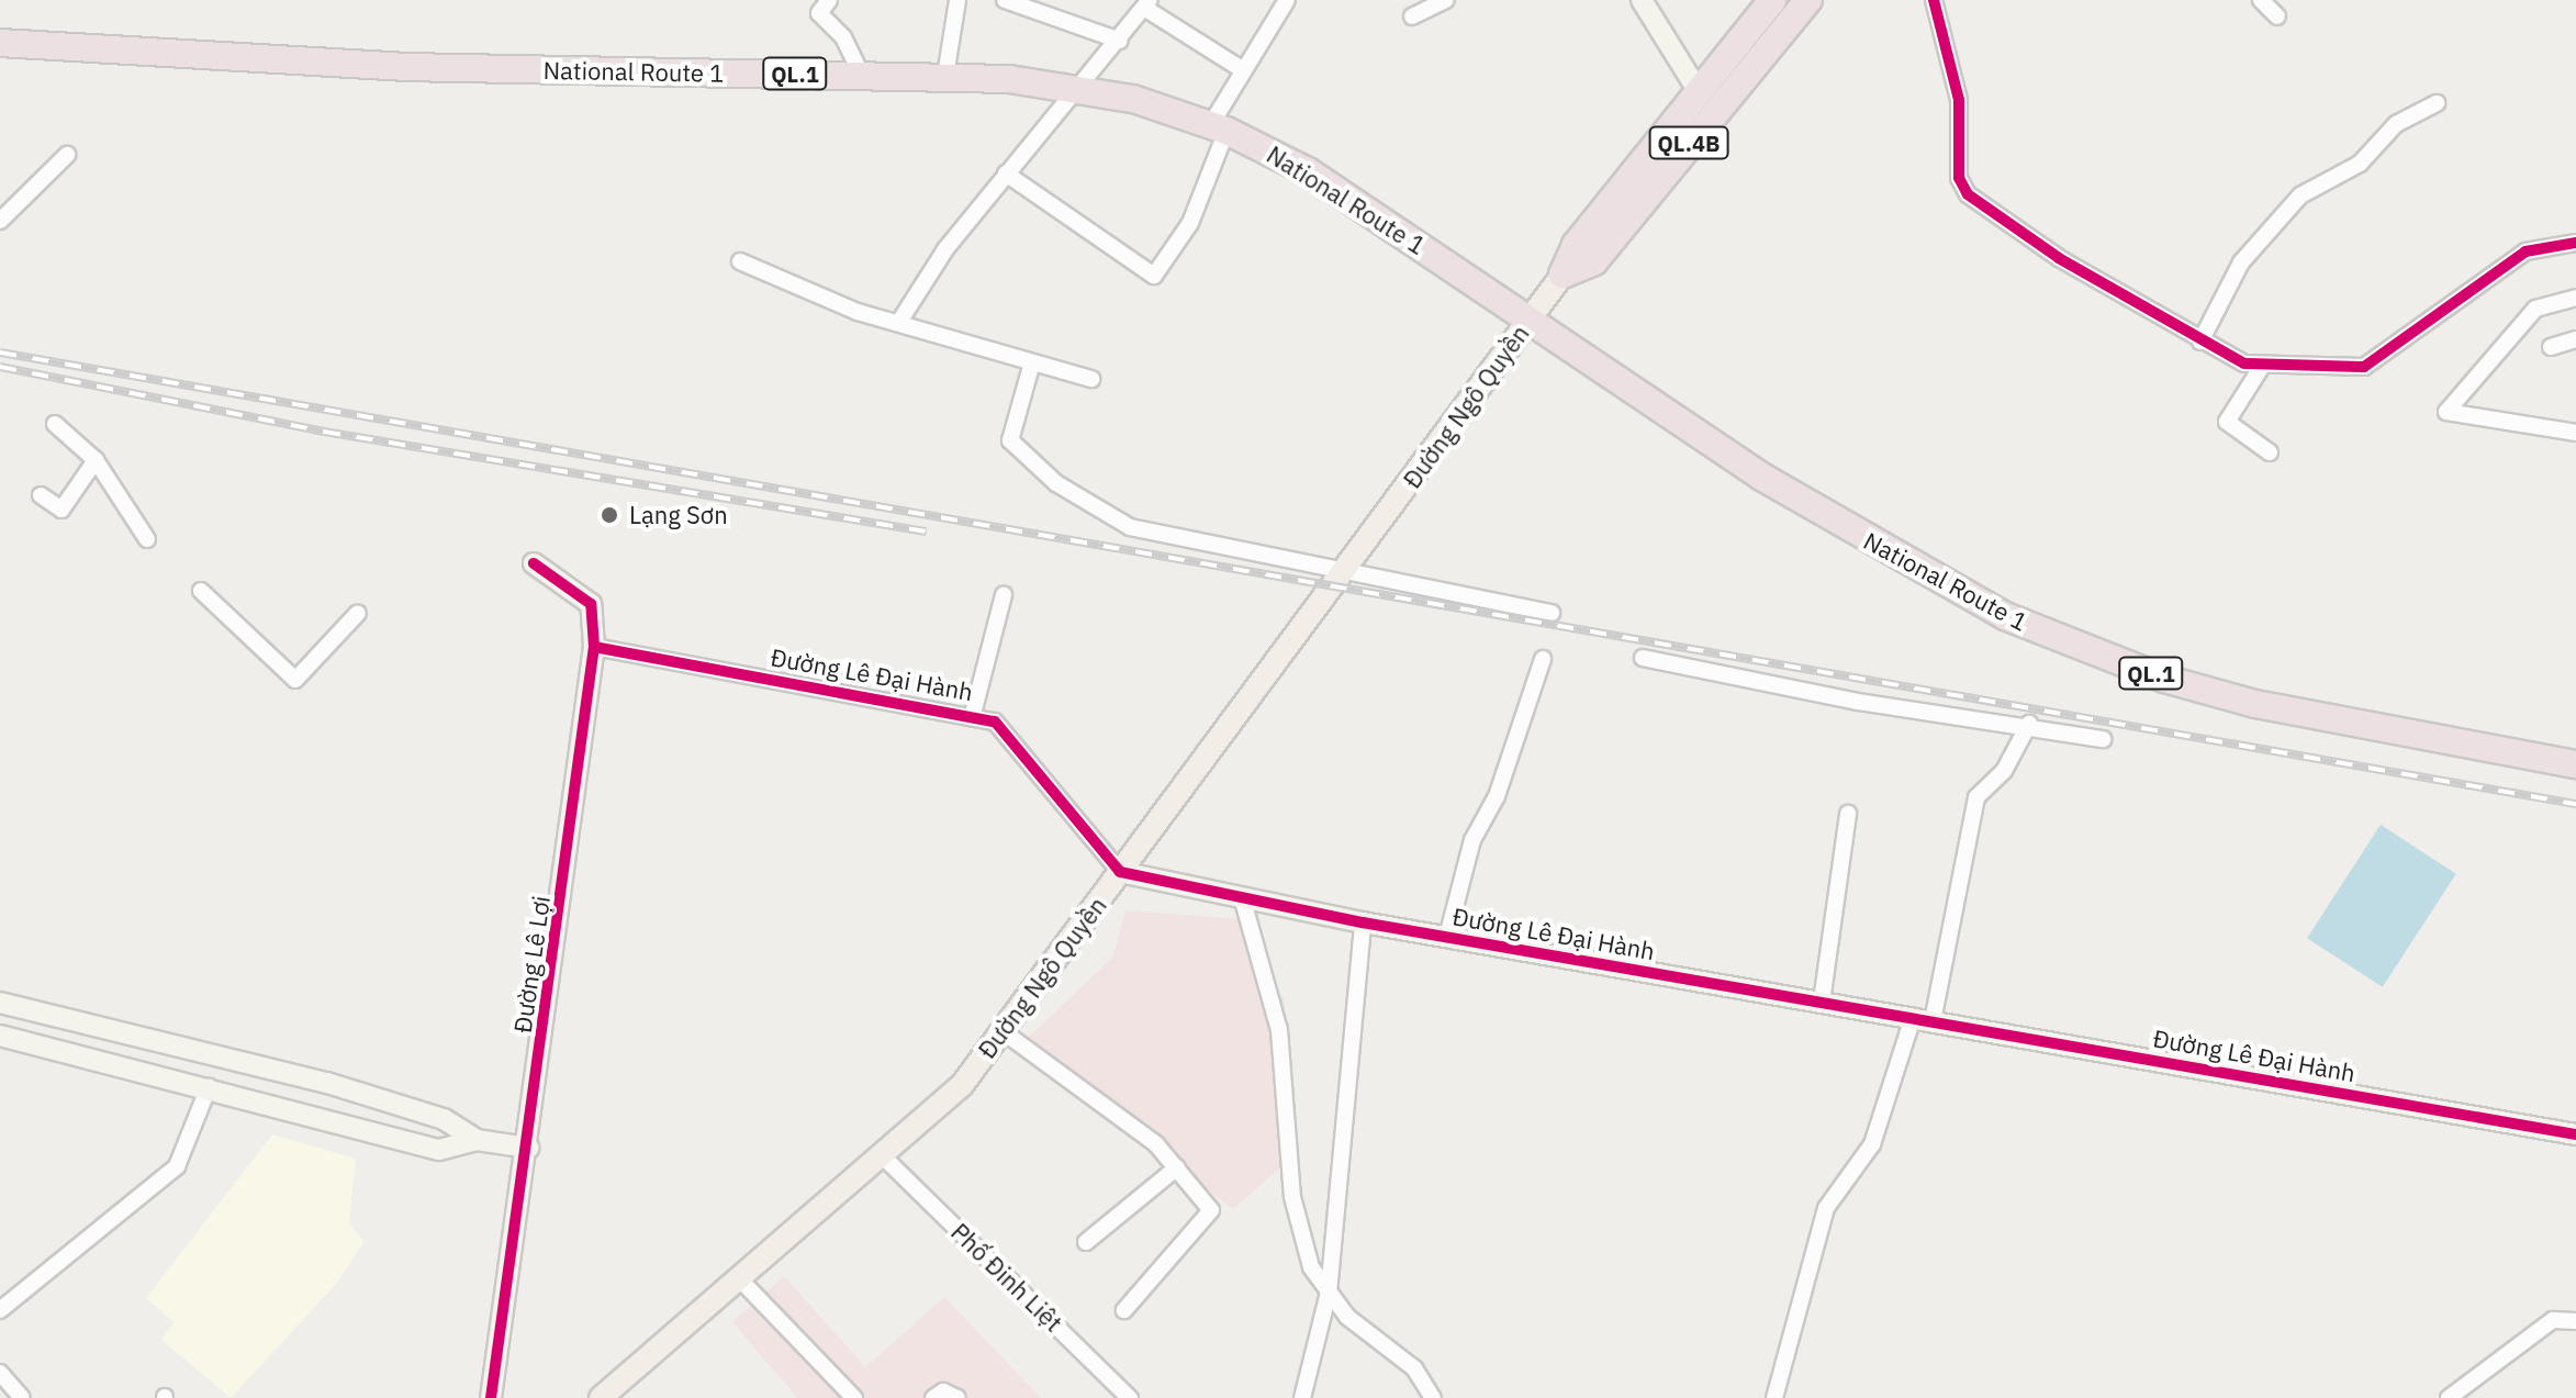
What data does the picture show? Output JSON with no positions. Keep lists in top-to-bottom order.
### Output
{
  "streets": {
    "highway": [
      "National Route 1",
      "QL.1",
      "QL.4B",
      "Đường Ngô Quyền"
    ],
    "street": ["Đường Lê Đại Hành", "Đường Lê Lợi", "Phố Đinh Liệt"]
  },
  "crossings": [
    ["National Route 1", "Đường Ngô Quyền"],
    ["Đường Ngô Quyền", "Đường Lê Đại Hành"],
    ["Đường Ngô Quyền", "Phố Đinh Liệt"],
    ["Đường Lê Đại Hành", "Đường Lê Lợi"]
  ],
  "places": ["Lạng Sơn"]
}
